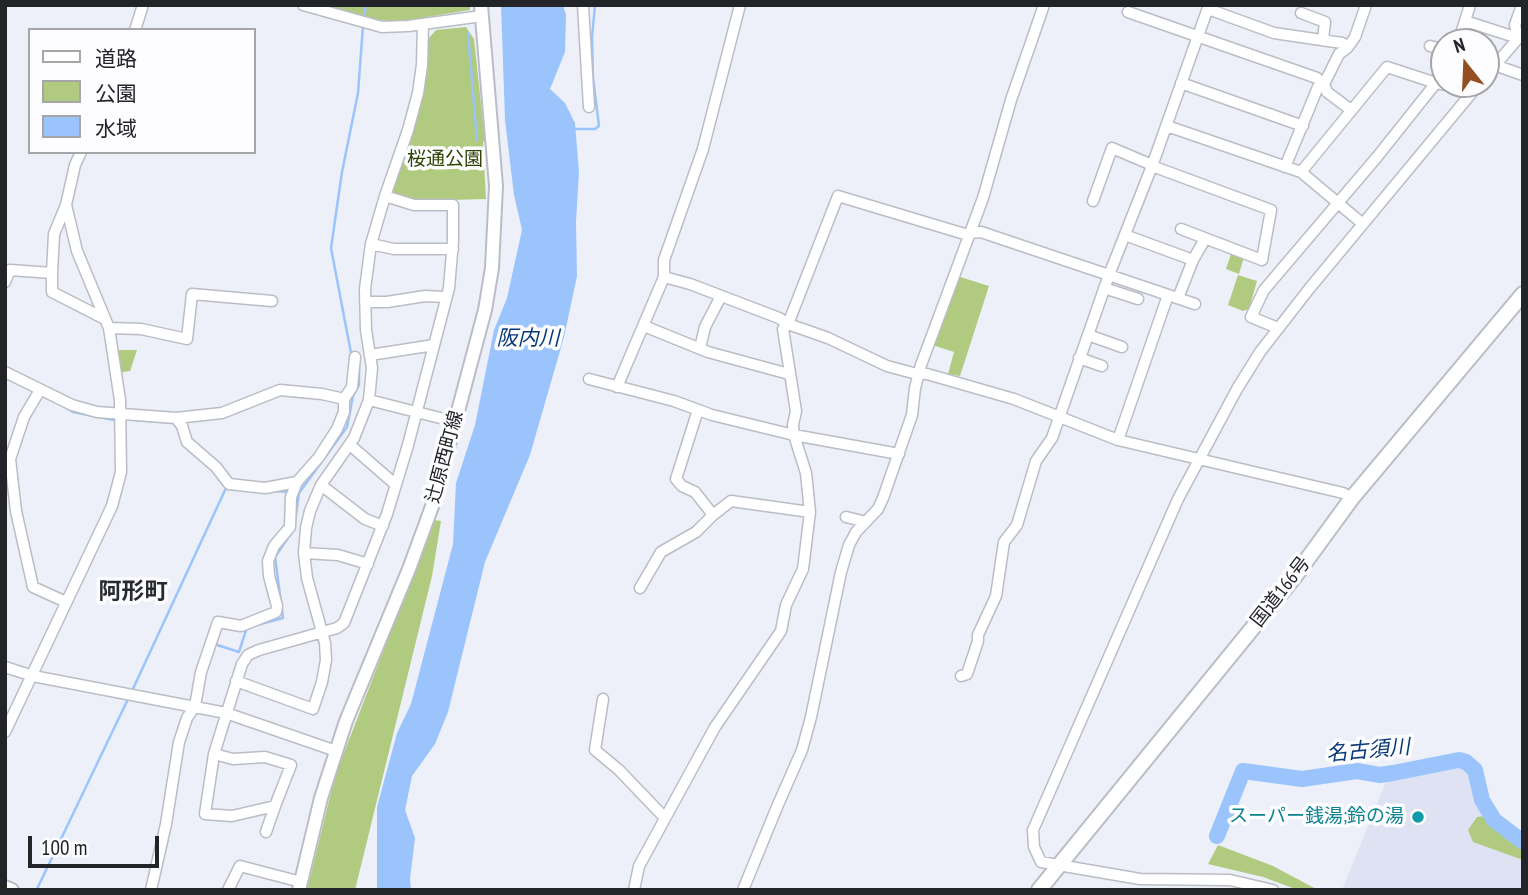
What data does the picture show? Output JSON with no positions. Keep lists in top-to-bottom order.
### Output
{
  "streets": {
    "highway": ["国道166号"],
    "main road": ["辻原西町線"]
  },
  "districts": ["阿形町"],
  "water": ["阪内川", "名古須川"],
  "parks": ["桜通公園"],
  "places": ["スーパー銭湯;鈴の湯"],
  "legend": ["道路", "公園", "水域"],
  "scale_bar": "100 m",
  "north": "top"
}
